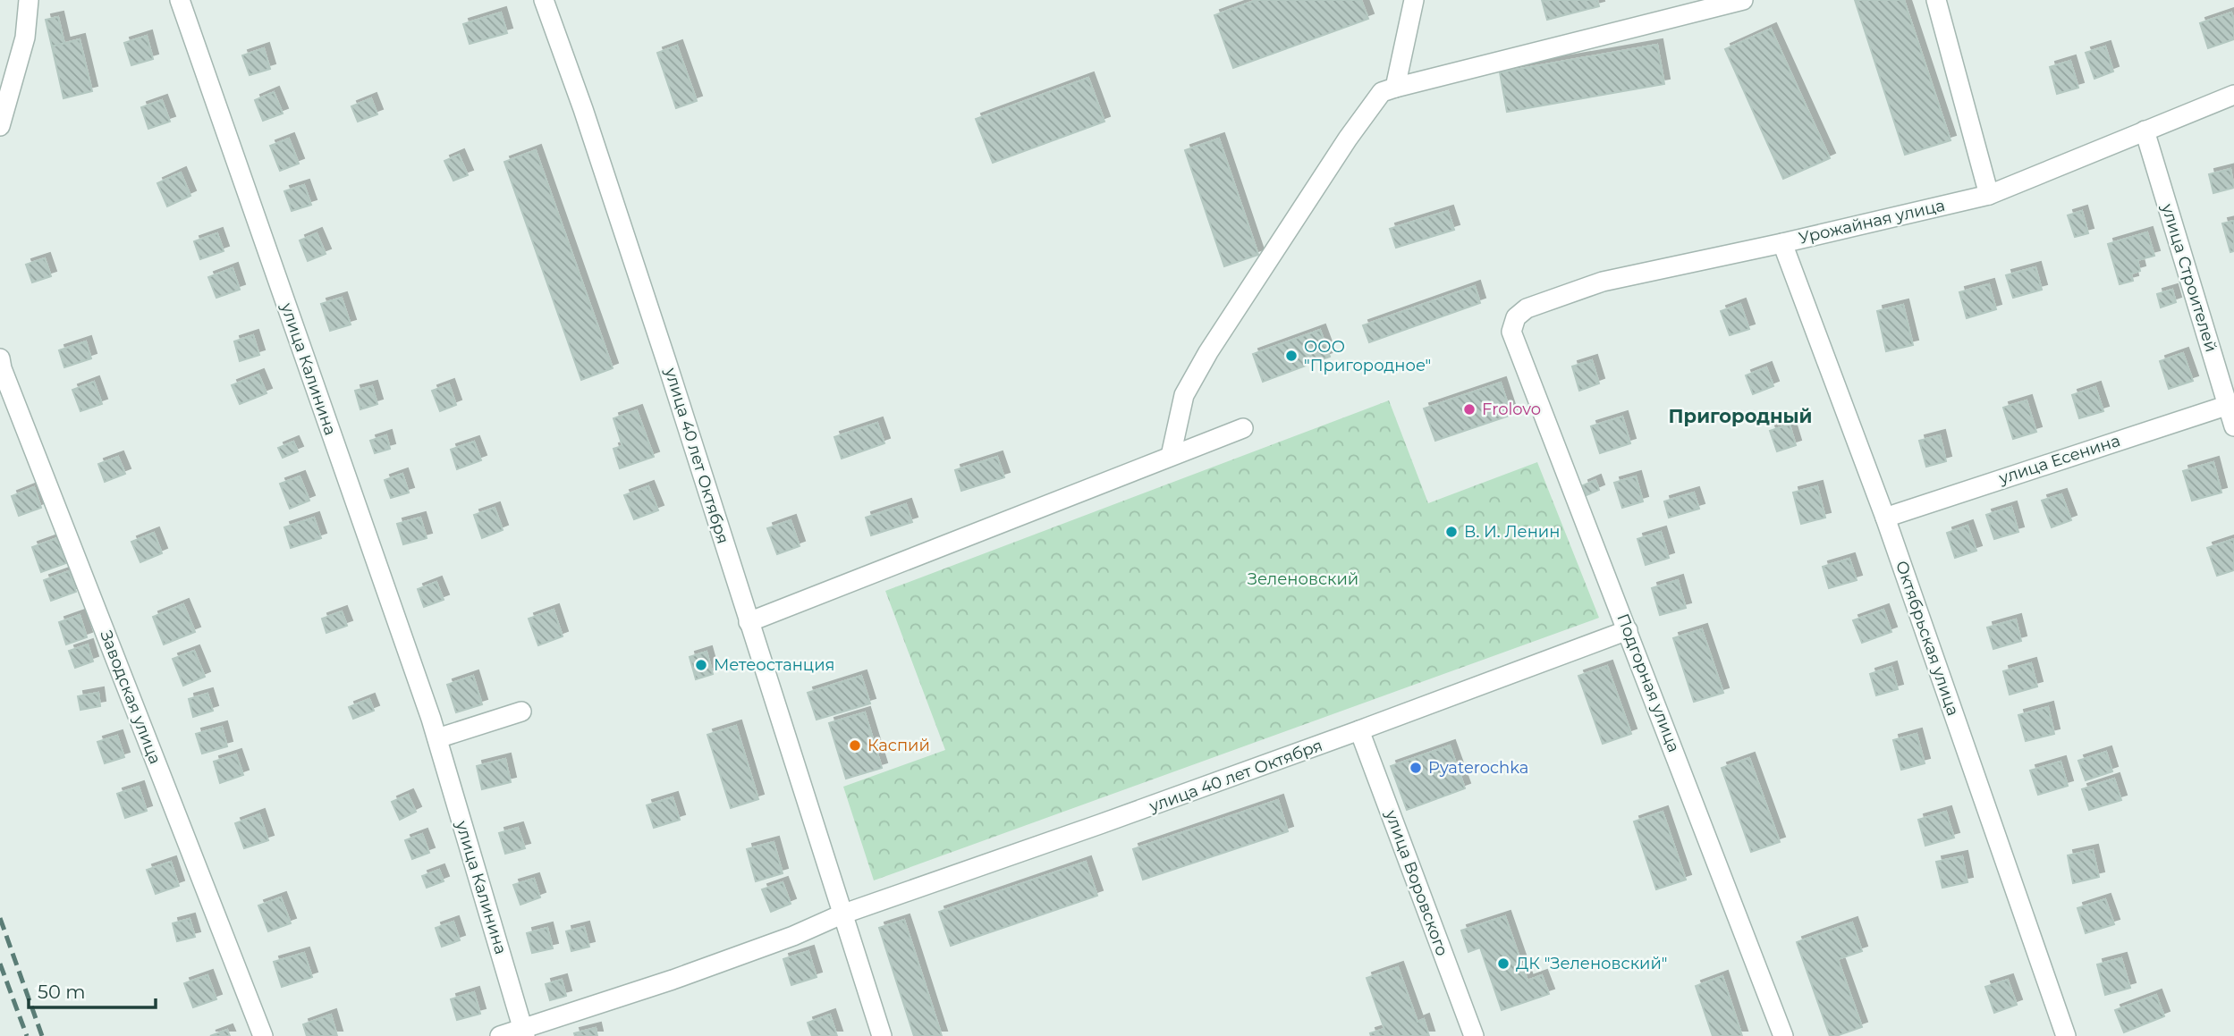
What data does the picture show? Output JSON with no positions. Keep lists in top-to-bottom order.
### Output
{
  "streets": {
    "street": [
      "Урожайная улица",
      "улица Строителей",
      "улица Калинина",
      "улица 40 лет Октября",
      "улица Есенина",
      "Октябрьская улица",
      "Подгорная улица",
      "Заводская улица",
      "улица Воровского"
    ]
  },
  "crossings": [
    ["Урожайная улица", "улица Строителей"],
    ["Урожайная улица", "Октябрьская улица"],
    ["Урожайная улица", "Подгорная улица"],
    ["улица Строителей", "улица Есенина"],
    ["улица 40 лет Октября", "Подгорная улица"],
    ["улица 40 лет Октября", "улица Воровского"],
    ["улица Есенина", "Октябрьская улица"]
  ],
  "districts": ["Пригородный"],
  "parks": ["Зеленовский"],
  "places": [
    "ООО \"Пригородное\"",
    "Frolovo",
    "В. И. Ленин",
    "Метеостанция",
    "Каспий",
    "Pyaterochka",
    "ДК \"Зеленовский\""
  ],
  "scale_bar": "50 m"
}
